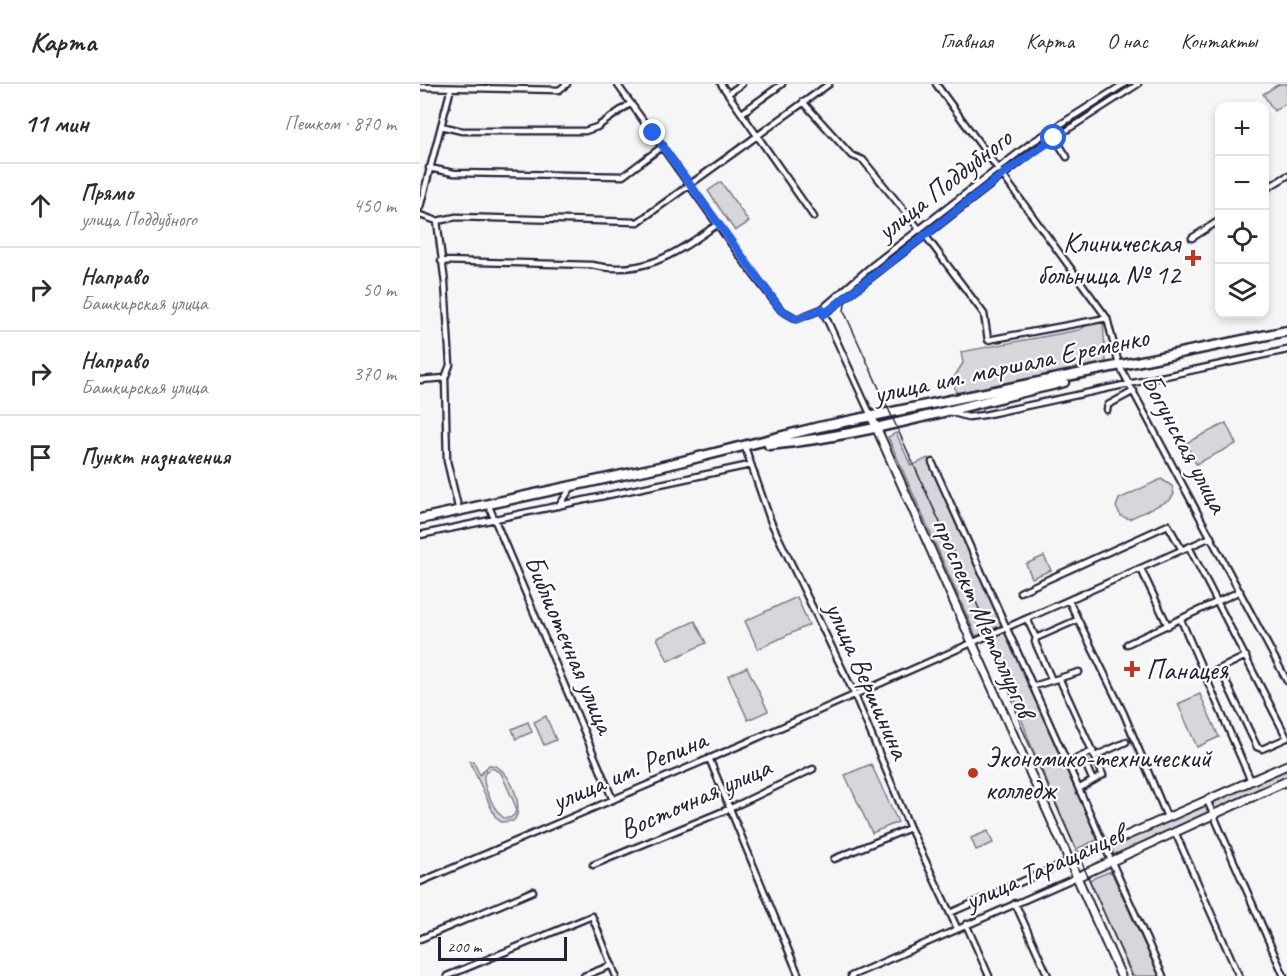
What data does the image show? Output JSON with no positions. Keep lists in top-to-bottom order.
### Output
{
  "streets": {
    "highway": ["улица им. маршала Еременко"],
    "main road": ["проспект Металлургов", "улица Таращанцев"],
    "street": [
      "улица Поддубного",
      "Богунская улица",
      "Библиотечная улица",
      "улица Вершинина",
      "улица им. Репина",
      "Восточная улица"
    ]
  },
  "crossings": [
    ["улица Поддубного", "Богунская улица"],
    ["улица Поддубного", "проспект Металлургов"],
    ["улица им. маршала Еременко", "Богунская улица"],
    ["улица им. маршала Еременко", "проспект Металлургов"],
    ["улица им. маршала Еременко", "Библиотечная улица"],
    ["улица им. маршала Еременко", "улица Вершинина"],
    ["Богунская улица", "улица им. Репина"],
    ["проспект Металлургов", "улица им. Репина"],
    ["проспект Металлургов", "улица Таращанцев"],
    ["Библиотечная улица", "улица им. Репина"],
    ["улица Вершинина", "улица им. Репина"],
    ["улица Вершинина", "улица Таращанцев"]
  ],
  "places": {
    "health": ["Клиническая больница № 12", "Панацея"],
    "other": ["Экономико-технический колледж"]
  },
  "scale_bar": "200 m",
  "page": {
    "header": "Карта",
    "nav": [
      "Главная",
      "Карта",
      "О нас",
      "Контакты"
    ],
    "heading": ["11 мин", "Пешком · 870 m"],
    "map_buttons": ["+", "−"],
    "list": [
      ["Прямо", "улица Поддубного", "450 m"],
      ["Направо", "Башкирская улица", "50 m"],
      ["Направо", "Башкирская улица", "370 m"],
      "Пункт назначения"
    ],
    "scale": "200 m"
  }
}
